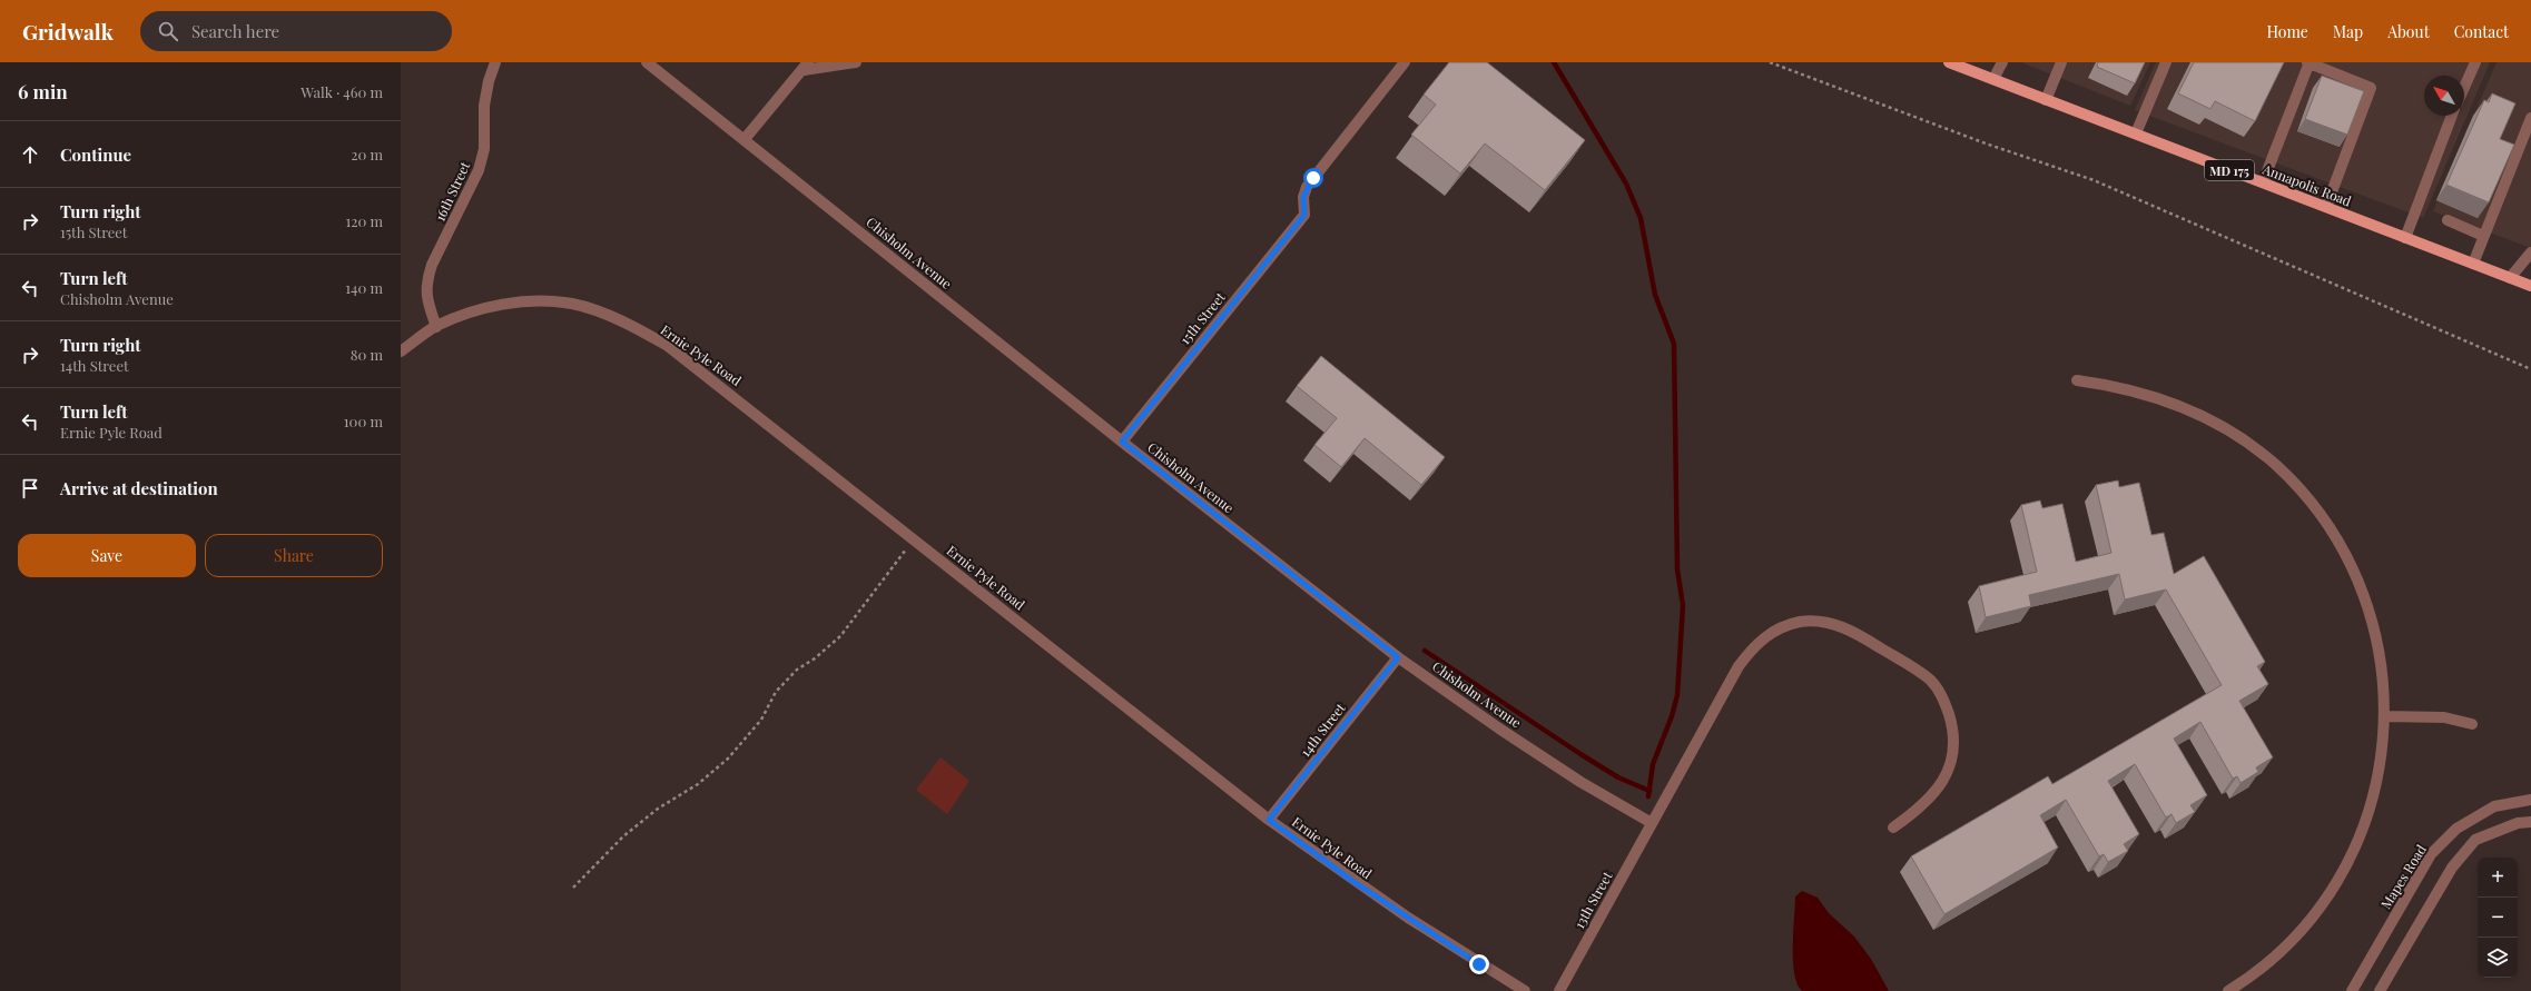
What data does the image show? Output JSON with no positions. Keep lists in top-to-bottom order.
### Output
{
  "streets": {
    "main road": ["MD 175", "Annapolis Road"],
    "street": [
      "16th Street",
      "Chisholm Avenue",
      "15th Street",
      "Ernie Pyle Road",
      "14th Street",
      "Mapes Road",
      "13th Street"
    ]
  },
  "crossings": [
    ["16th Street", "Ernie Pyle Road"],
    ["Chisholm Avenue", "15th Street"],
    ["Chisholm Avenue", "14th Street"],
    ["Chisholm Avenue", "13th Street"],
    ["Ernie Pyle Road", "14th Street"]
  ],
  "north": "top left",
  "page": {
    "header": "Gridwalk",
    "search": "Search here",
    "nav": [
      "Home",
      "Map",
      "About",
      "Contact"
    ],
    "heading": ["6 min", "Walk · 460 m"],
    "list": [
      ["Continue", "20 m"],
      ["Turn right", "15th Street", "120 m"],
      ["Turn left", "Chisholm Avenue", "140 m"],
      ["Turn right", "14th Street", "80 m"],
      ["Turn left", "Ernie Pyle Road", "100 m"],
      "Arrive at destination"
    ],
    "buttons": ["Save", "Share"],
    "map_buttons": ["+", "−"]
  }
}
